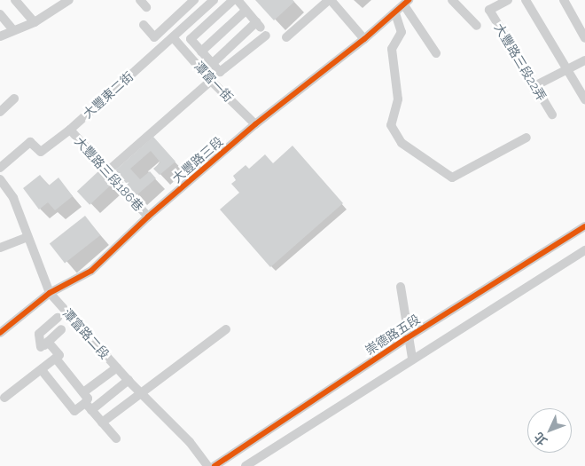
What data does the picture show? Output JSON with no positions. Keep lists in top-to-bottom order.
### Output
{
  "streets": {
    "street": [
      "大豐路三段22弄",
      "潭富一街",
      "大豐東二街",
      "大豐路三段",
      "大豐路三段186巷",
      "潭富路二段",
      "崇德路五段"
    ]
  },
  "crossings": [
    ["潭富一街", "大豐東二街"],
    ["潭富一街", "大豐路三段"],
    ["大豐東二街", "大豐路三段186巷"],
    ["大豐路三段", "大豐路三段186巷"],
    ["大豐路三段", "潭富路二段"]
  ],
  "north": "bottom left"
}
